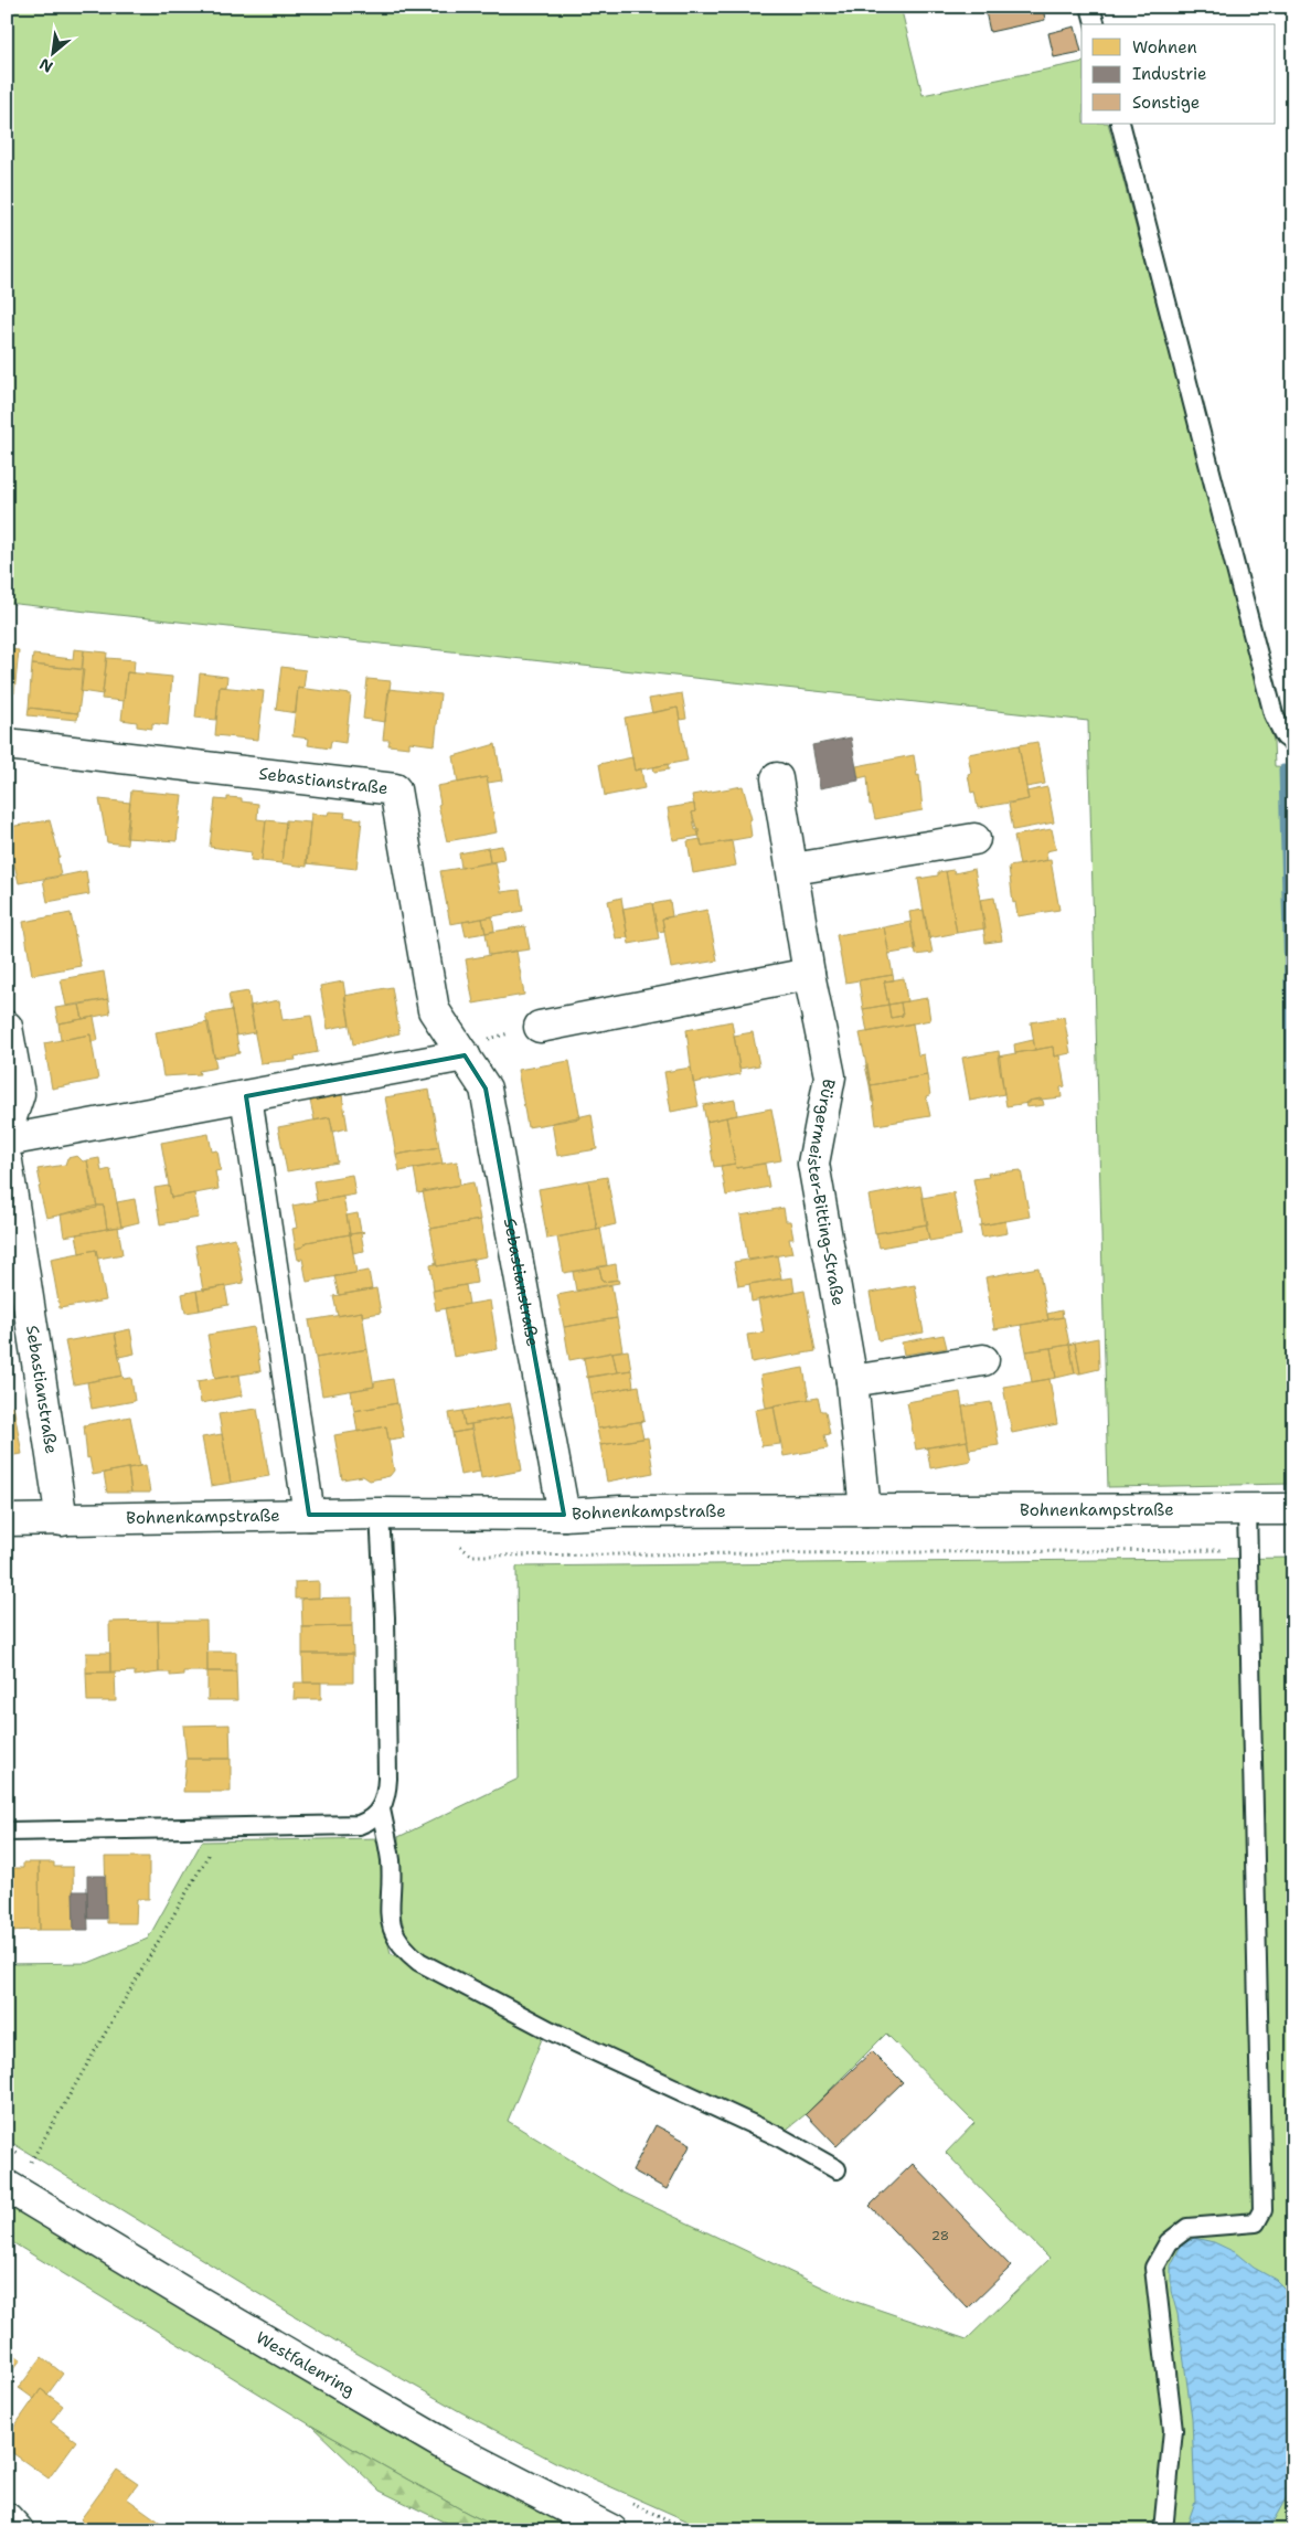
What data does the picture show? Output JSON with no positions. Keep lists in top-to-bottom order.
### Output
{
  "streets": {
    "street": [
      "Sebastianstraße",
      "Bürgermeister-Bitting-Straße",
      "Bohnenkampstraße",
      "Westfalenring"
    ]
  },
  "crossings": [
    ["Sebastianstraße", "Bohnenkampstraße"],
    ["Bürgermeister-Bitting-Straße", "Bohnenkampstraße"]
  ],
  "house_numbers": ["28"],
  "legend": ["Wohnen", "Industrie", "Sonstige"],
  "north": "bottom left"
}
